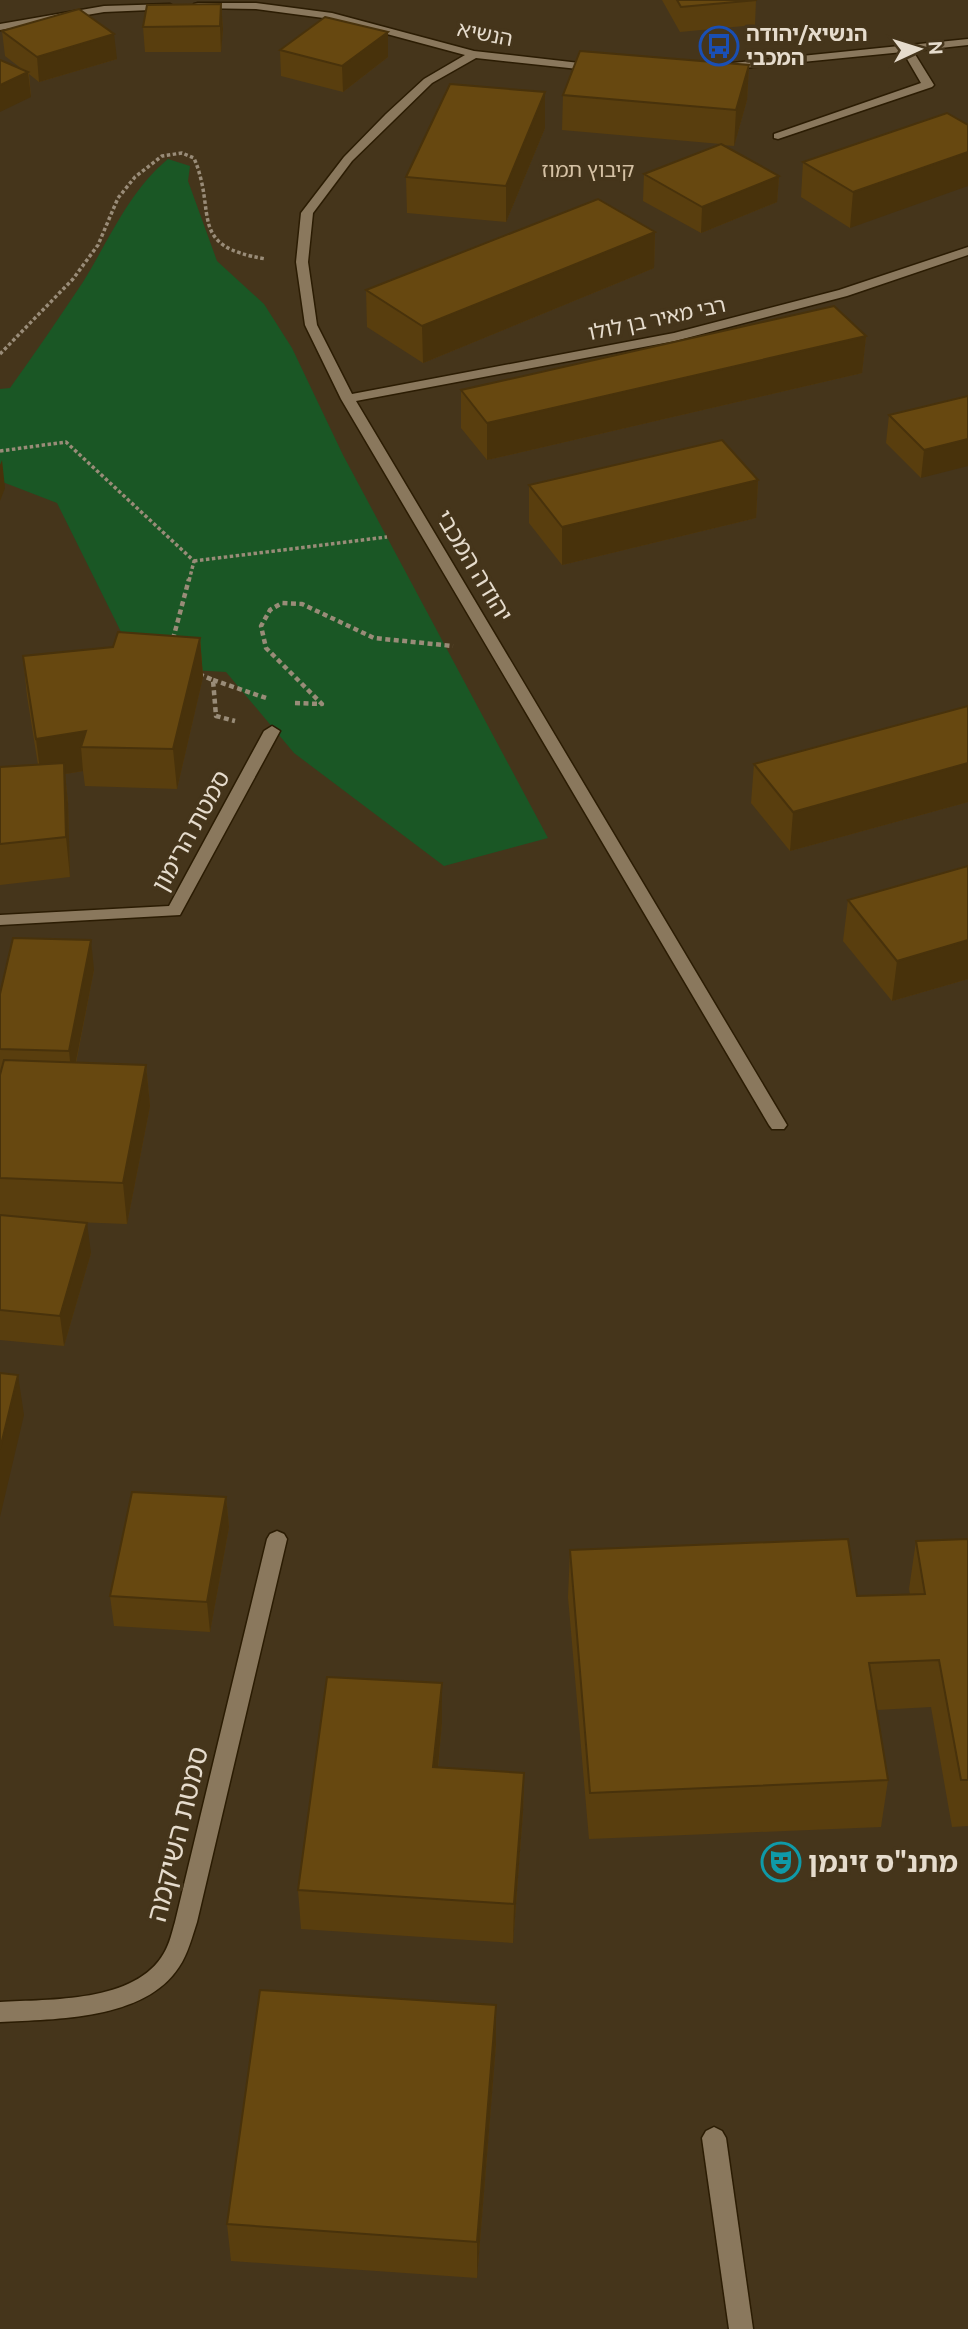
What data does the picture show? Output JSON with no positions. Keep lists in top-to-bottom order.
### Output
{
  "streets": {
    "street": [
      "הנשיא",
      "רבי מאיר בן לולו",
      "יהודה המכבי",
      "סמטת הרימון",
      "סמטת השיקמה"
    ]
  },
  "crossings": [
    ["הנשיא", "יהודה המכבי"],
    ["רבי מאיר בן לולו", "יהודה המכבי"]
  ],
  "districts": ["קיבוץ תמוז"],
  "places": {
    "bus stop": ["הנשיא/יהודה המכבי"],
    "theatre": ["מתנ\"ס זינמן"]
  },
  "north": "right"
}
